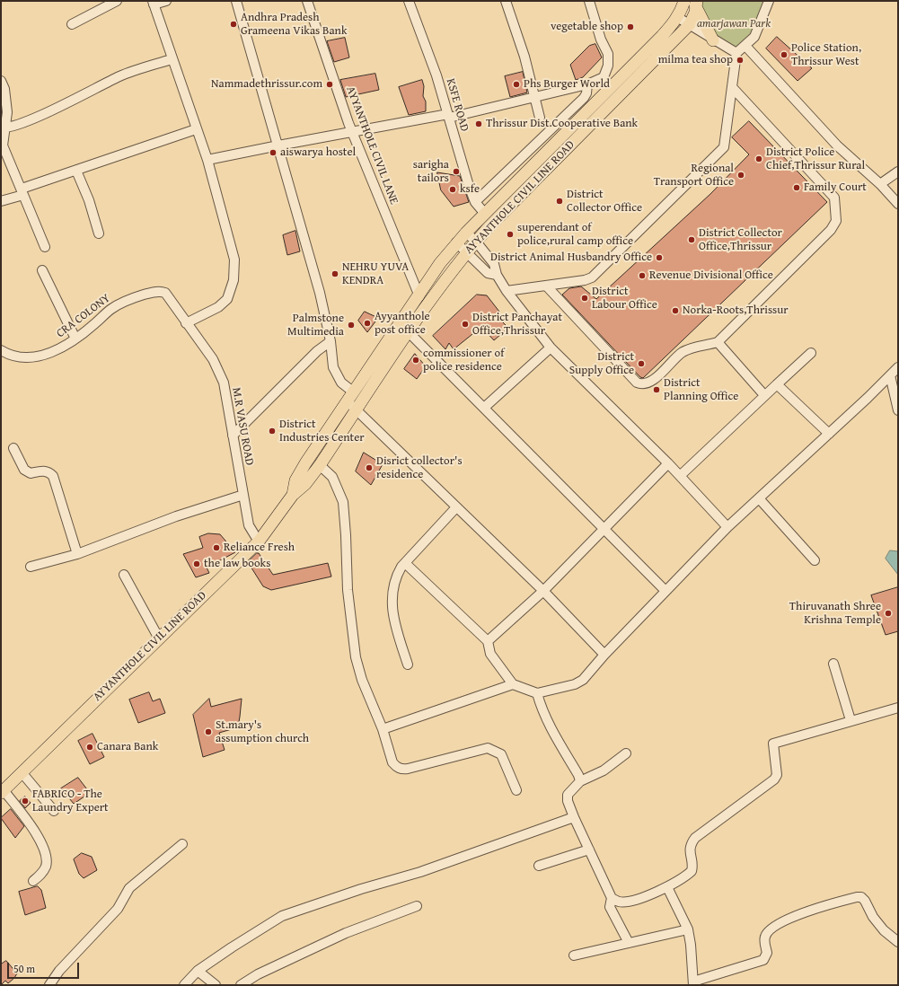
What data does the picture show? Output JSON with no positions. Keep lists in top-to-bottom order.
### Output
{
  "streets": {
    "main road": ["AYYANTHOLE CIVIL LINE ROAD"],
    "street": [
      "KSFE ROAD",
      "AYYANTHOLE CIVIL LANE",
      "CRA COLONY",
      "M.R VASU ROAD"
    ]
  },
  "crossings": [
    ["KSFE ROAD", "AYYANTHOLE CIVIL LINE ROAD"],
    ["AYYANTHOLE CIVIL LANE", "AYYANTHOLE CIVIL LINE ROAD"],
    ["AYYANTHOLE CIVIL LINE ROAD", "M.R VASU ROAD"],
    ["CRA COLONY", "M.R VASU ROAD"]
  ],
  "parks": ["amarjawan Park"],
  "places": [
    "Andhra Pradesh Grameena Vikas Bank",
    "vegetable shop",
    "Police Station, Thrissur West",
    "milma tea shop",
    "Nammadethrissur.com",
    "Phs Burger World",
    "Thrissur Dist.Cooperative Bank",
    "aiswarya hostel",
    "District Police Chief,Thrissur Rural",
    "sarigha tailors",
    "Regional Transport Office",
    "Family Court",
    "ksfe",
    "District Collector Office",
    "superendant of police,rural camp office",
    "District Collector Office,Thrissur",
    "District Animal Husbandry Office",
    "NEHRU YUVA KENDRA",
    "Revenue Divisional Office",
    "District Labour Office",
    "Norka-Roots,Thrissur",
    "Ayyanthole post office",
    "District Panchayat Office,Thrissur",
    "Palmstone Multimedia",
    "commissioner of police residence",
    "District Supply Office",
    "District Planning Office",
    "District Industries Center",
    "Disrict collector's residence",
    "Reliance Fresh",
    "the law books",
    "Thiruvanath Shree Krishna Temple",
    "St.mary's assumption church",
    "Canara Bank",
    "FABRICO - The Laundry Expert"
  ],
  "scale_bar": "50 m"
}
